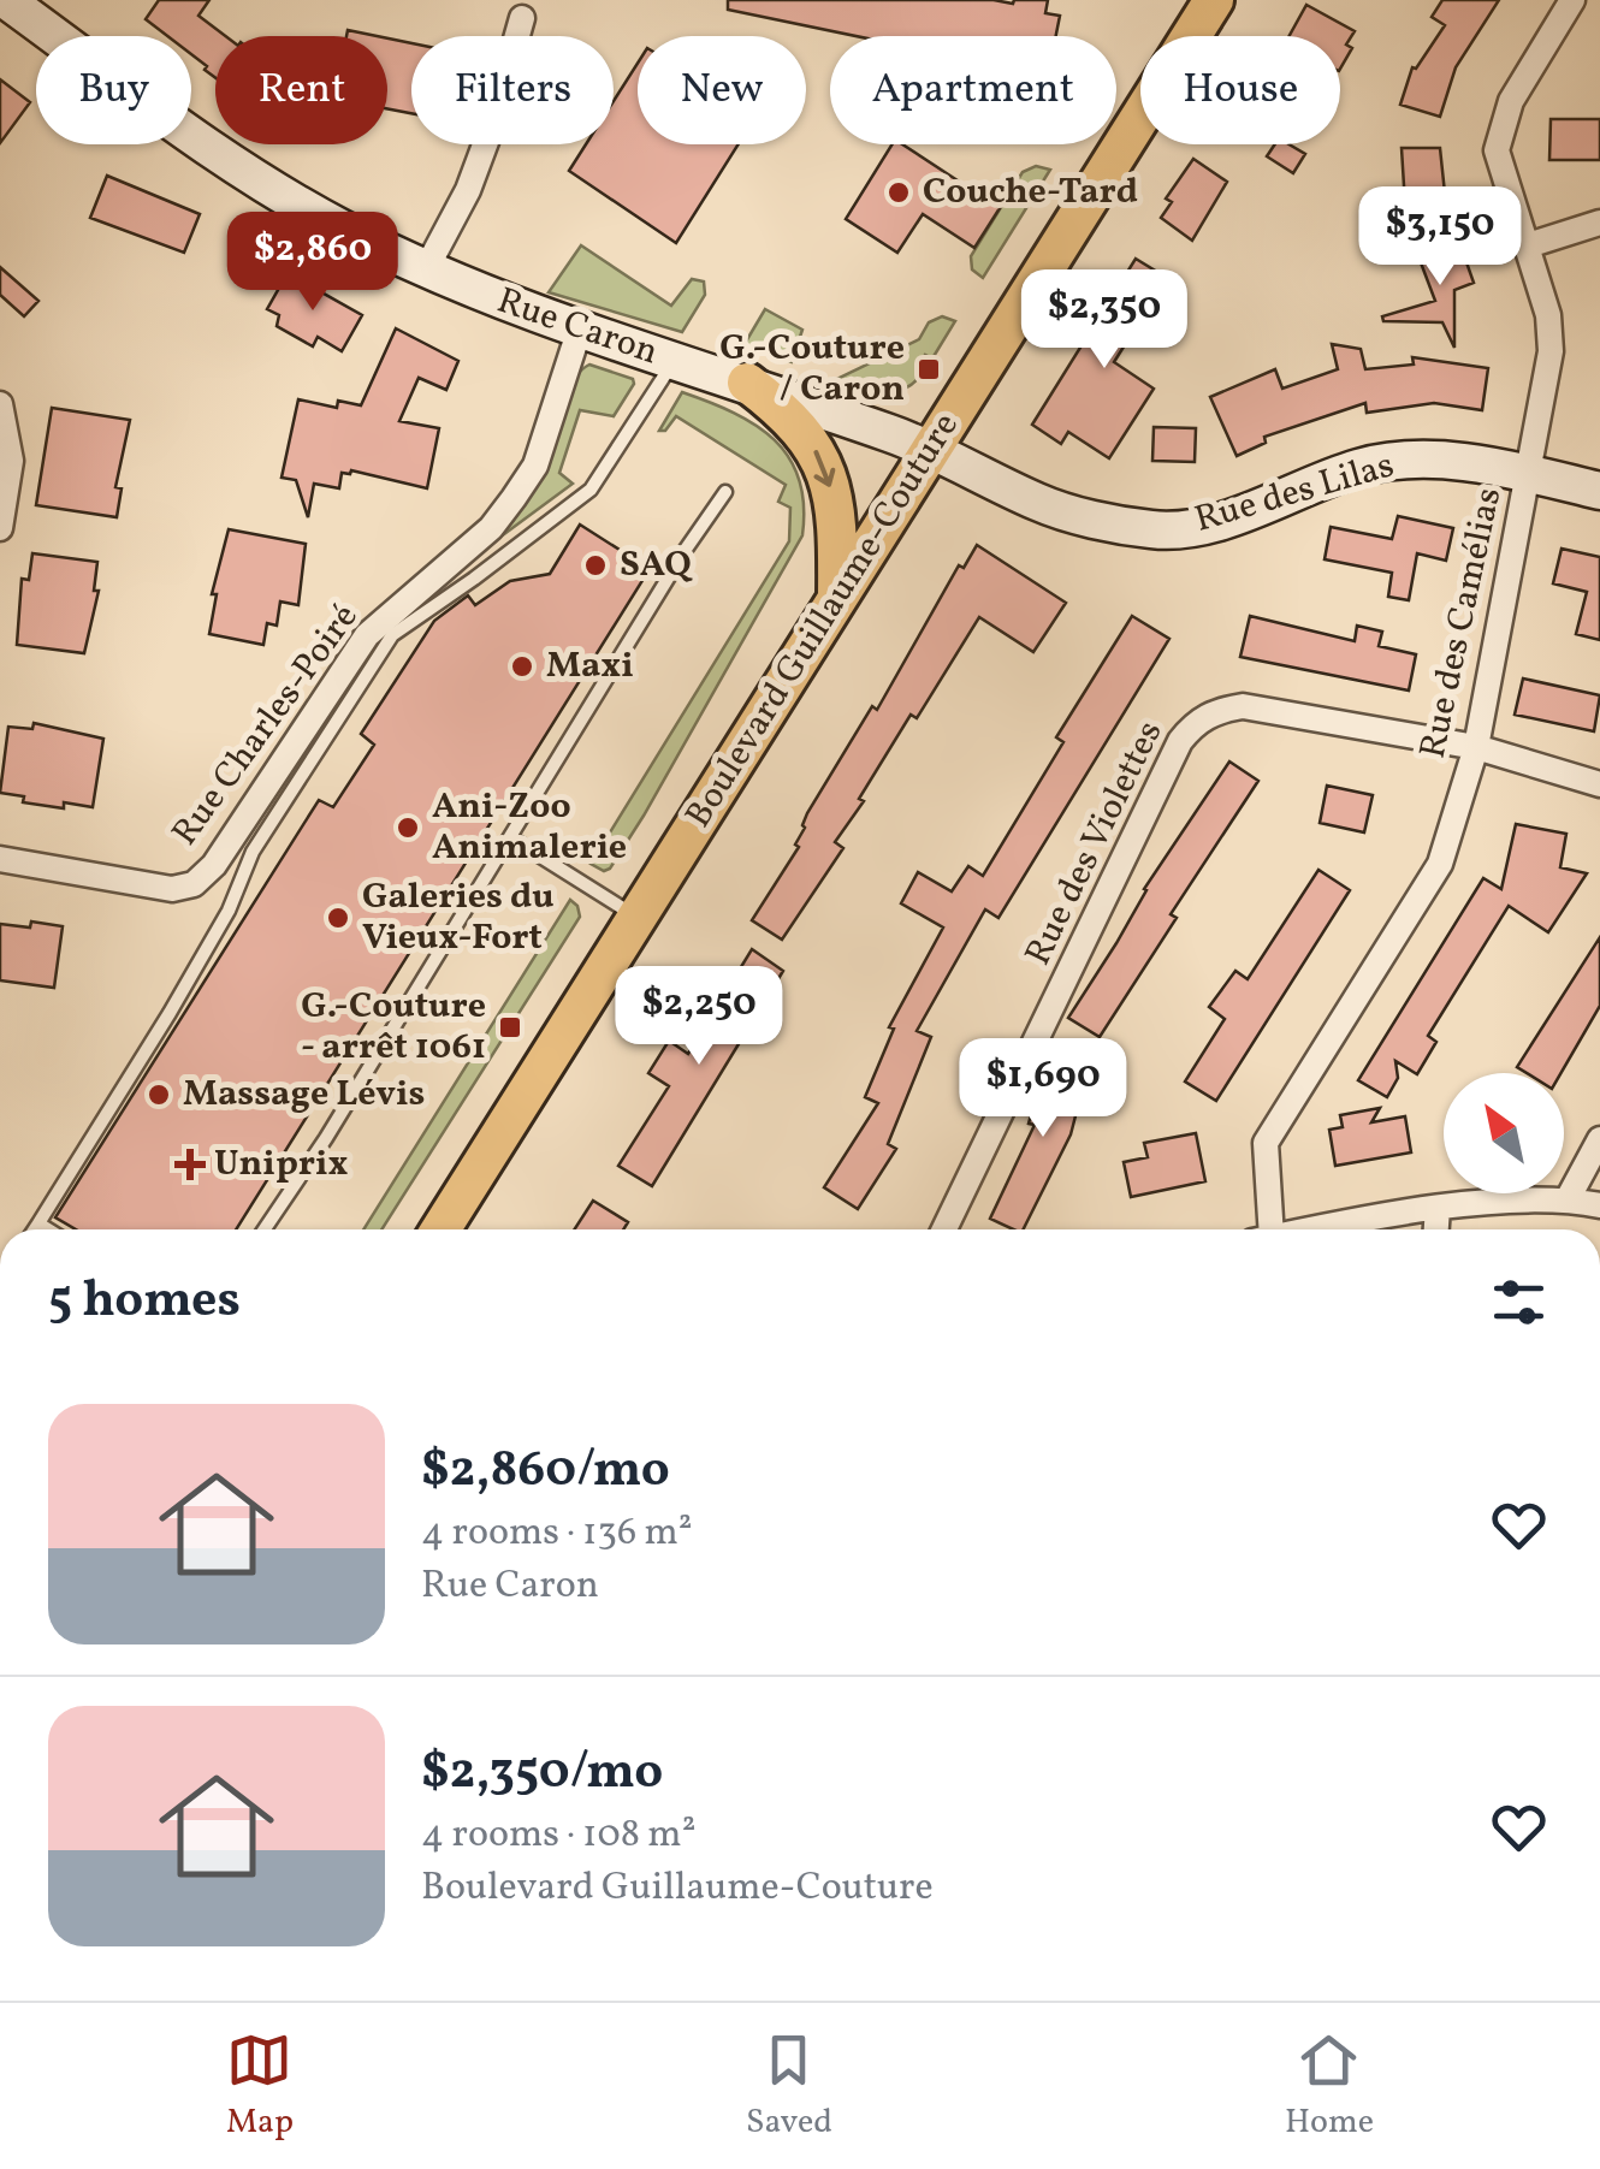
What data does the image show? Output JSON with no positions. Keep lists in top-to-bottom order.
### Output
{
  "streets": {
    "main road": ["Boulevard Guillaume-Couture"],
    "street": [
      "Rue Caron",
      "Rue des Lilas",
      "Rue des Camélias",
      "Rue Charles-Poiré",
      "Rue des Violettes"
    ]
  },
  "crossings": [
    ["Rue Caron", "Rue des Lilas"],
    ["Rue Caron", "Boulevard Guillaume-Couture"],
    ["Rue Caron", "Rue Charles-Poiré"],
    ["Rue des Lilas", "Boulevard Guillaume-Couture"],
    ["Rue des Lilas", "Rue des Camélias"],
    ["Rue des Camélias", "Rue des Violettes"]
  ],
  "places": {
    "other": [
      "Couche-Tard",
      "SAQ",
      "Maxi",
      "Ani-Zoo Animalerie",
      "Galeries du Vieux-Fort",
      "Massage Lévis"
    ],
    "transit": ["G.-Couture / Caron", "G.-Couture - arrêt 1061"],
    "health": ["Uniprix"]
  },
  "north": "top left",
  "page": {
    "chip": [
      "Buy",
      "Rent",
      "Filters",
      "New",
      "Apartment",
      "House"
    ],
    "price": [
      "$3,150",
      "$2,860",
      "$2,350",
      "$2,250",
      "$1,690"
    ],
    "heading": "5 homes",
    "list": [
      {
        "name": "$2,860/mo",
        "note": "4 rooms · 136 m² · Rue Caron"
      },
      {
        "name": "$2,350/mo",
        "note": "4 rooms · 108 m² · Boulevard Guillaume-Couture"
      }
    ],
    "tabs": ["Map", "Saved", "Home"]
  }
}
